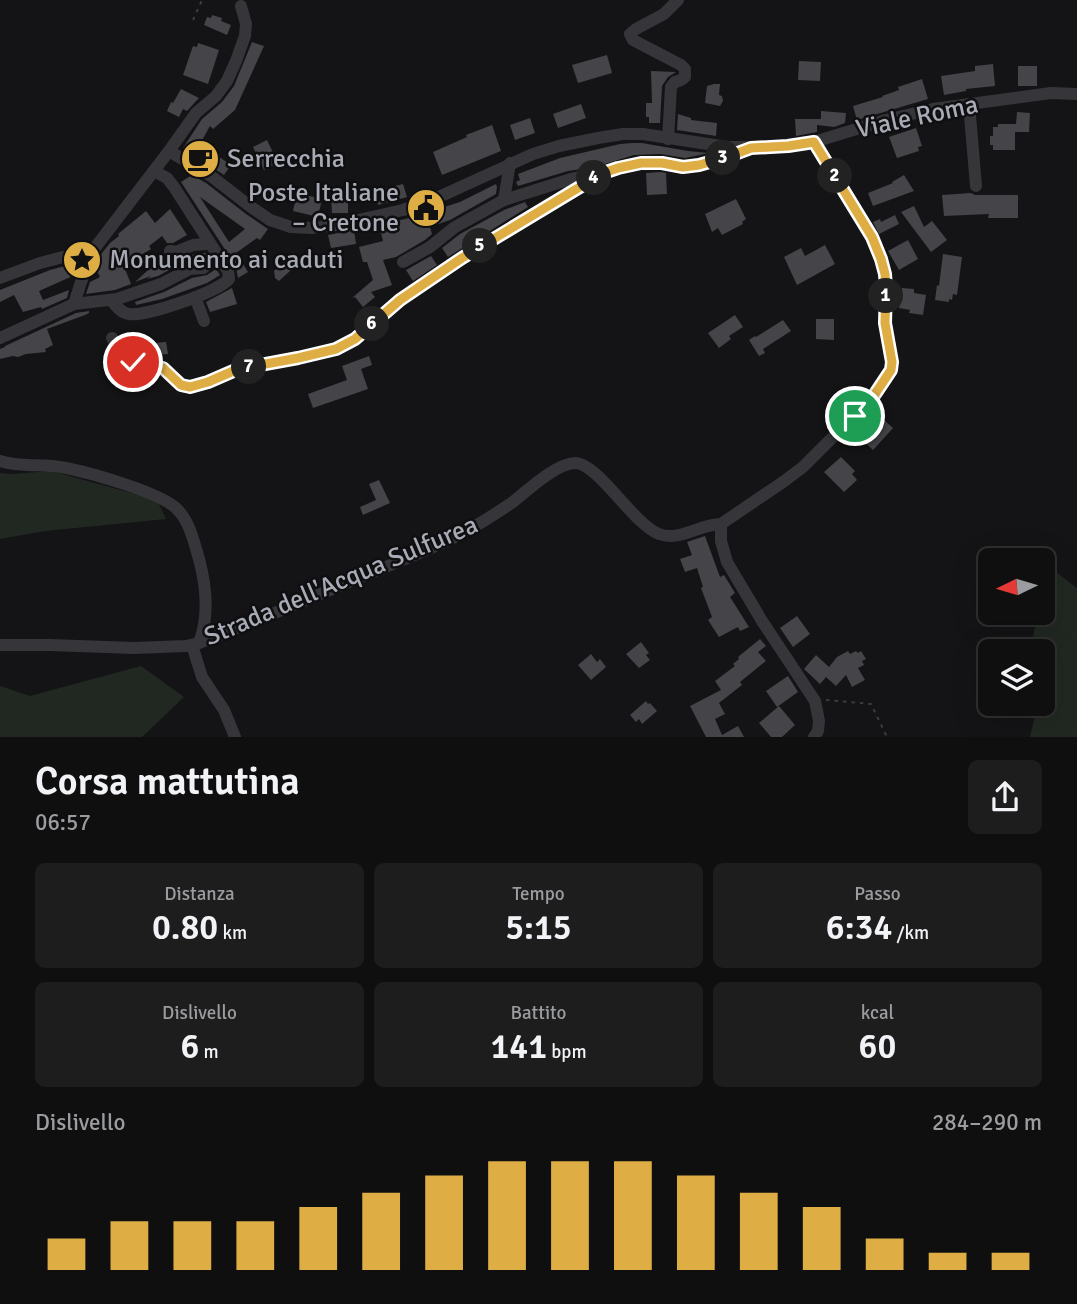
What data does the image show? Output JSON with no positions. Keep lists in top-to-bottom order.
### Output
{
  "streets": {
    "street": ["Viale Roma", "Strada dell'Acqua Sulfurea"]
  },
  "places": {
    "cafe": ["Serrecchia"],
    "public building": ["Poste Italiane – Cretone"],
    "place": ["Monumento ai caduti"]
  },
  "north": "left",
  "page": {
    "pins": [
      "3",
      "2",
      "4",
      "5",
      "1",
      "6",
      "7"
    ],
    "heading": ["Corsa mattutina", "06:57"],
    "stats": [
      ["Distanza", "0.80 km"],
      ["Tempo", "5:15"],
      ["Passo", "6:34 /km"],
      ["Dislivello", "6 m"],
      ["Battito", "141 bpm"],
      ["kcal", "60"]
    ],
    "chart": ["Dislivello", "284–290 m"]
  }
}
